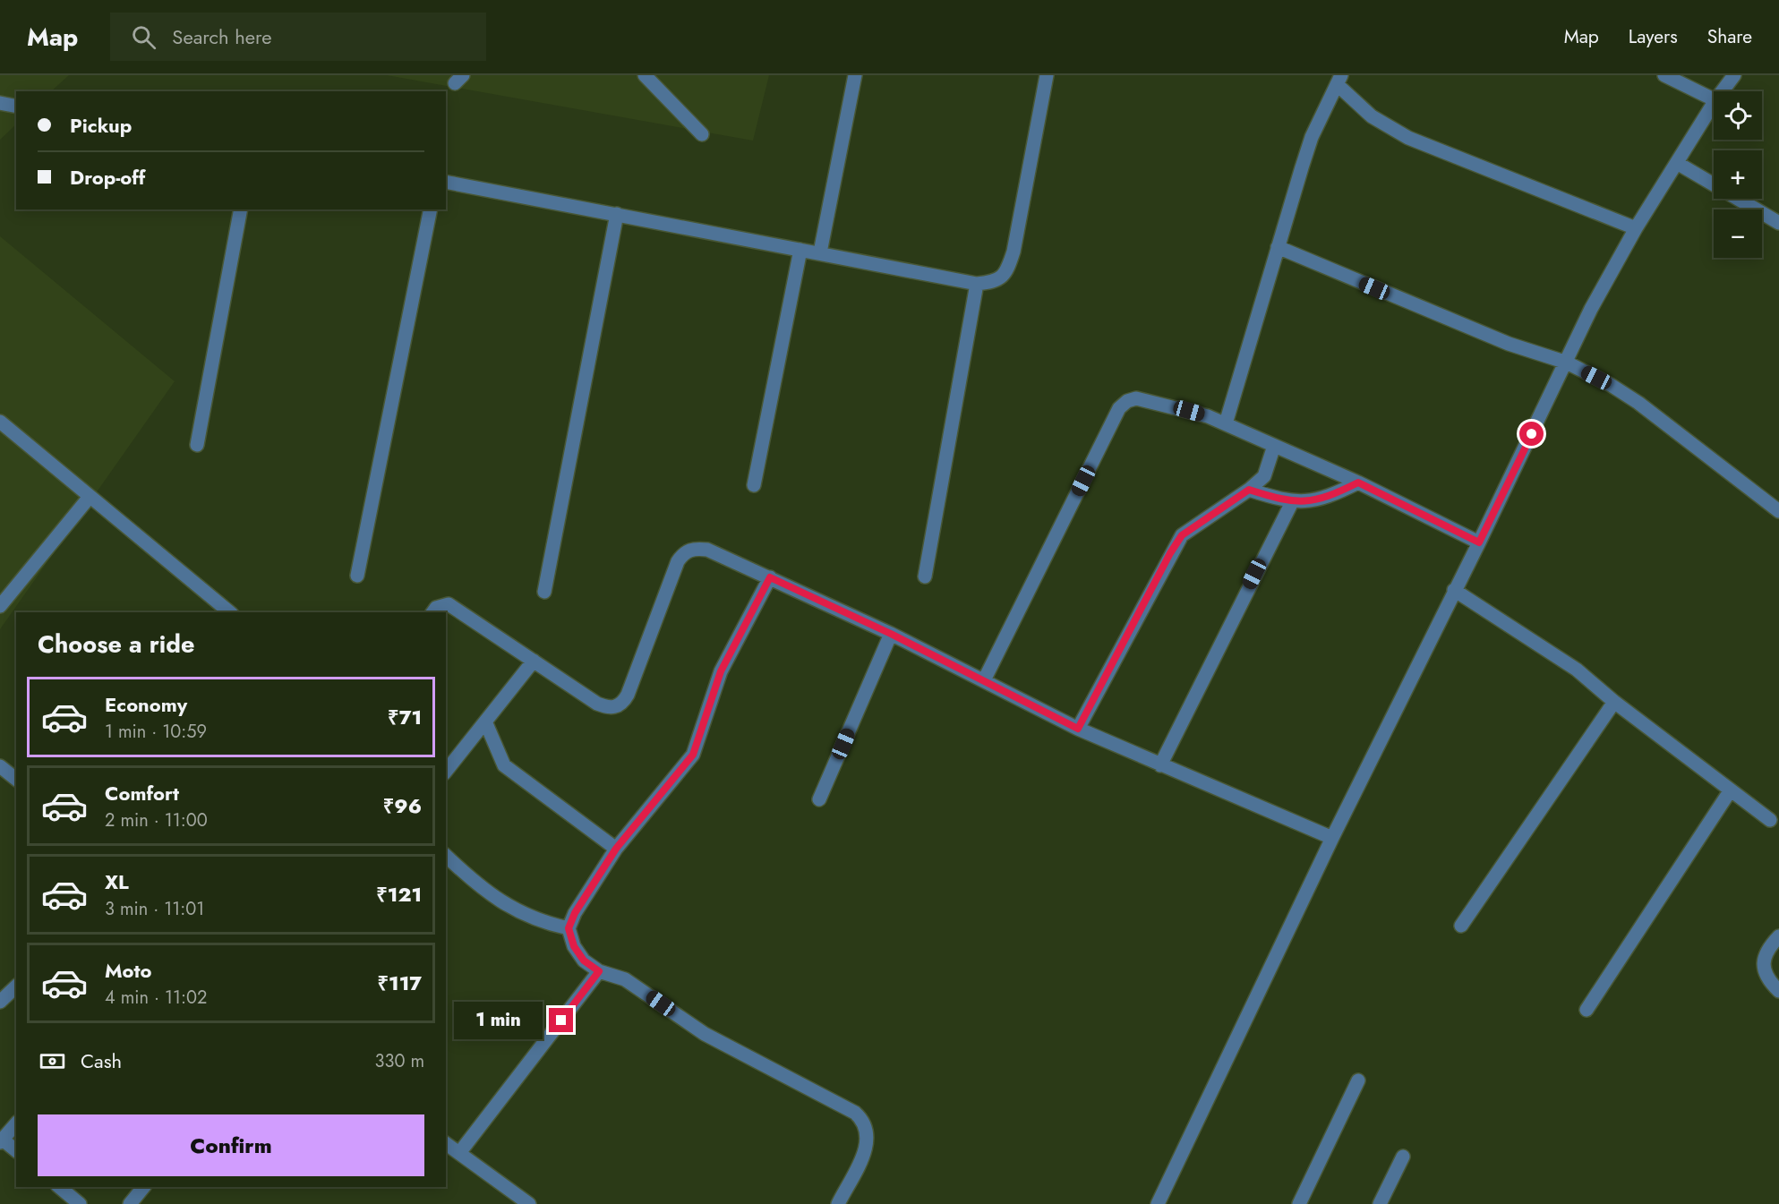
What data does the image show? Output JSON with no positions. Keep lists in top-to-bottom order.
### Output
{
  "page": {
    "header": "Map",
    "search": "Search here",
    "nav": ["Map", "Layers", "Share"],
    "map_buttons": ["+", "−"],
    "banner": ["Pickup", "Drop-off"],
    "heading": "Choose a ride",
    "list": [
      {
        "name": "Economy",
        "note": "1 min · 10:59",
        "value": "₹71"
      },
      {
        "name": "Comfort",
        "note": "2 min · 11:00",
        "value": "₹96"
      },
      {
        "name": "XL",
        "note": "3 min · 11:01",
        "value": "₹121"
      },
      {
        "name": "Moto",
        "note": "4 min · 11:02",
        "value": "₹117"
      }
    ],
    "bubble": "1 min",
    "pay": ["Cash", "330 m"],
    "buttons": "Confirm"
  }
}
